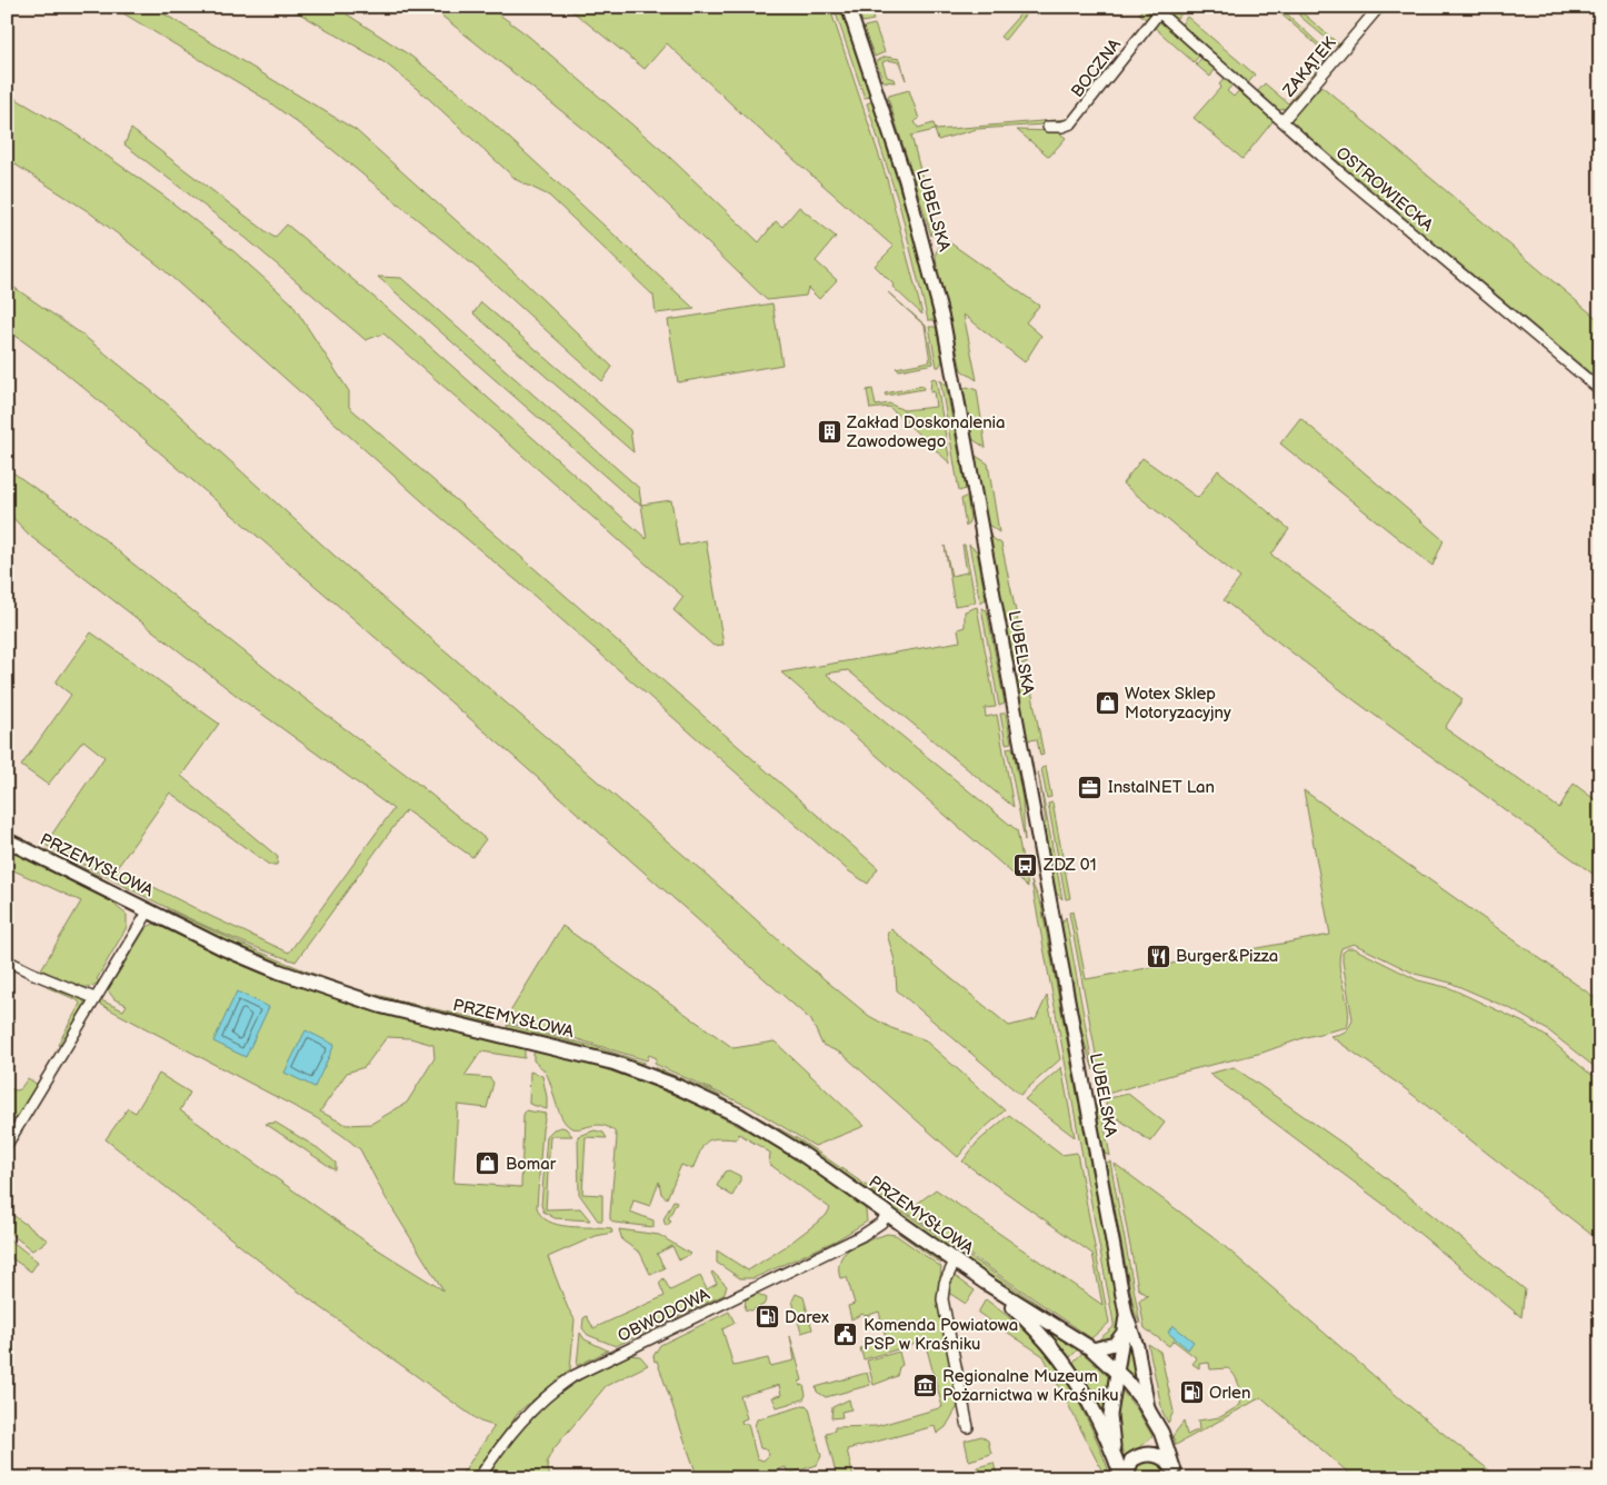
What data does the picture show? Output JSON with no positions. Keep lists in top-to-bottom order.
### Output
{
  "streets": {
    "main road": ["LUBELSKA", "PRZEMYSŁOWA"],
    "street": [
      "ZAKĄTEK",
      "BOCZNA",
      "OSTROWIECKA",
      "OBWODOWA"
    ]
  },
  "crossings": [
    ["ZAKĄTEK", "OSTROWIECKA"],
    ["BOCZNA", "OSTROWIECKA"],
    ["LUBELSKA", "PRZEMYSŁOWA"],
    ["PRZEMYSŁOWA", "OBWODOWA"]
  ],
  "places": {
    "building": ["Zakład Doskonalenia Zawodowego"],
    "shop": ["Wotex Sklep Motoryzacyjny", "Bomar"],
    "office": ["InstalNET Lan"],
    "bus stop": ["ZDZ 01"],
    "restaurant": ["Burger&Pizza"],
    "fuel station": ["Darex", "Orlen"],
    "public building": ["Komenda Powiatowa PSP w Kraśniku"],
    "museum": ["Regionalne Muzeum Pożarnictwa w Kraśniku"]
  }
}
